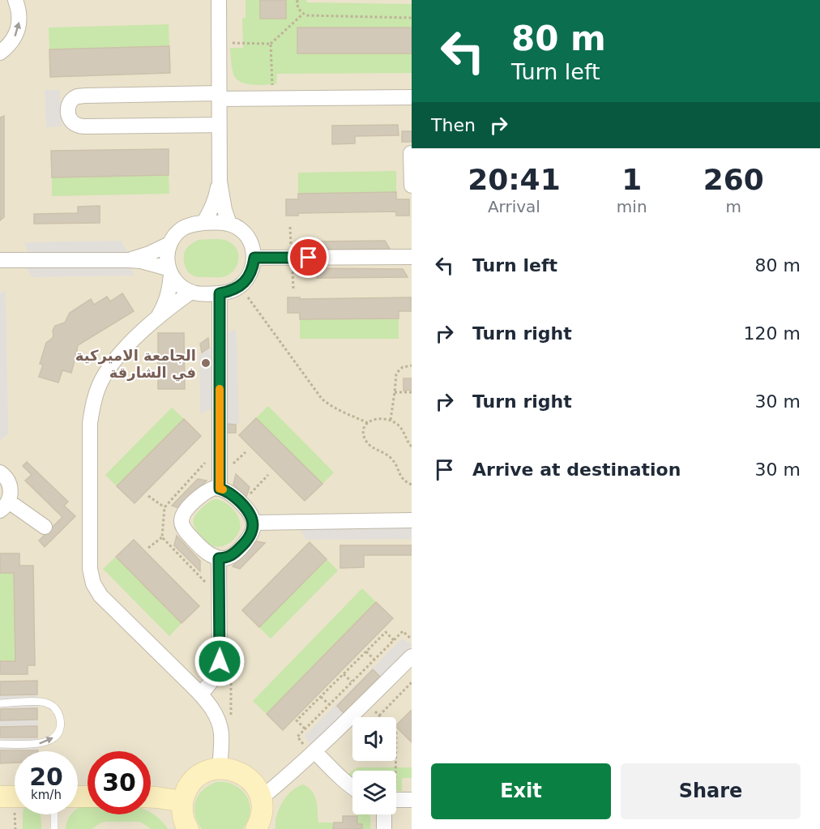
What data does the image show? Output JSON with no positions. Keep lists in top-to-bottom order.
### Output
{
  "places": ["الجامعة الاميركية في الشارقة"],
  "page": {
    "turn": ["80 m", "Turn left"],
    "then": "Then",
    "eta": [
      "20:41",
      "Arrival",
      "1",
      "min",
      "260",
      "m"
    ],
    "list": [
      {
        "name": "Turn left",
        "value": "80 m"
      },
      {
        "name": "Turn right",
        "value": "120 m"
      },
      {
        "name": "Turn right",
        "value": "30 m"
      },
      {
        "name": "Arrive at destination",
        "value": "30 m"
      }
    ],
    "speed": "20 km/h",
    "limit": "30",
    "buttons": ["Exit", "Share"]
  }
}
